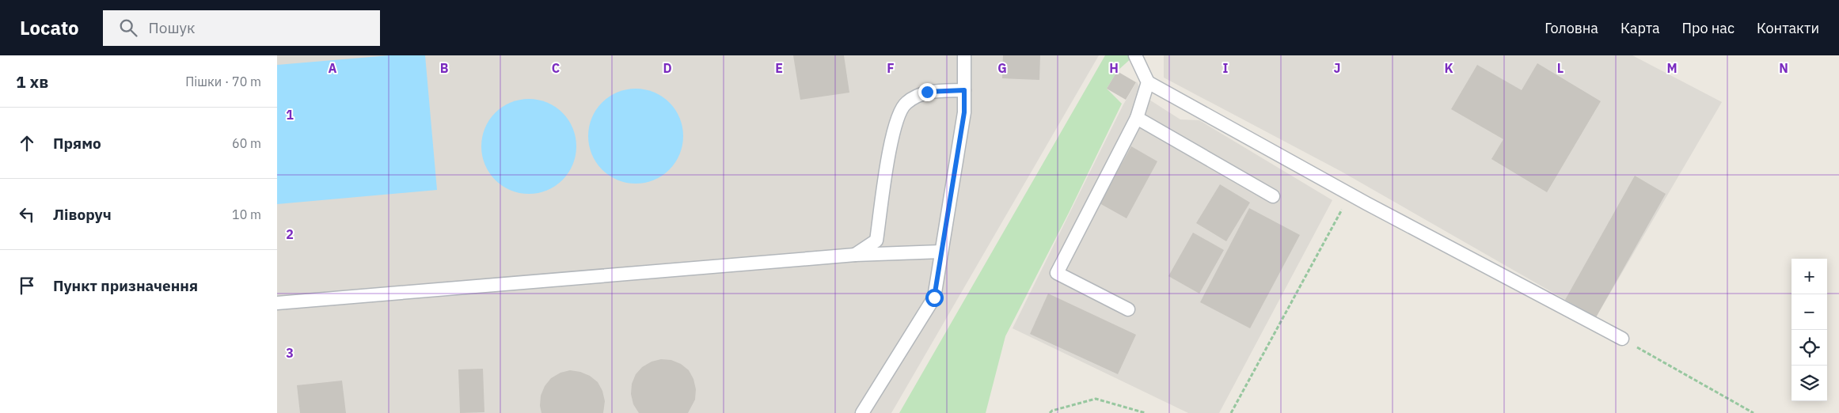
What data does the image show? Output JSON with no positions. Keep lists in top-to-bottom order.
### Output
{
  "page": {
    "header": "Locato",
    "search": "Пошук",
    "nav": [
      "Головна",
      "Карта",
      "Про нас",
      "Контакти"
    ],
    "heading": ["1 хв", "Пішки · 70 m"],
    "list": [
      ["Прямо", "60 m"],
      ["Ліворуч", "10 m"],
      "Пункт призначення"
    ],
    "map_buttons": ["+", "−"]
  },
  "grid": {
    "columns": [
      "A",
      "B",
      "C",
      "D",
      "E",
      "F",
      "G",
      "H",
      "I",
      "J",
      "K",
      "L",
      "M",
      "N"
    ],
    "rows": ["1", "2", "3"]
  }
}
